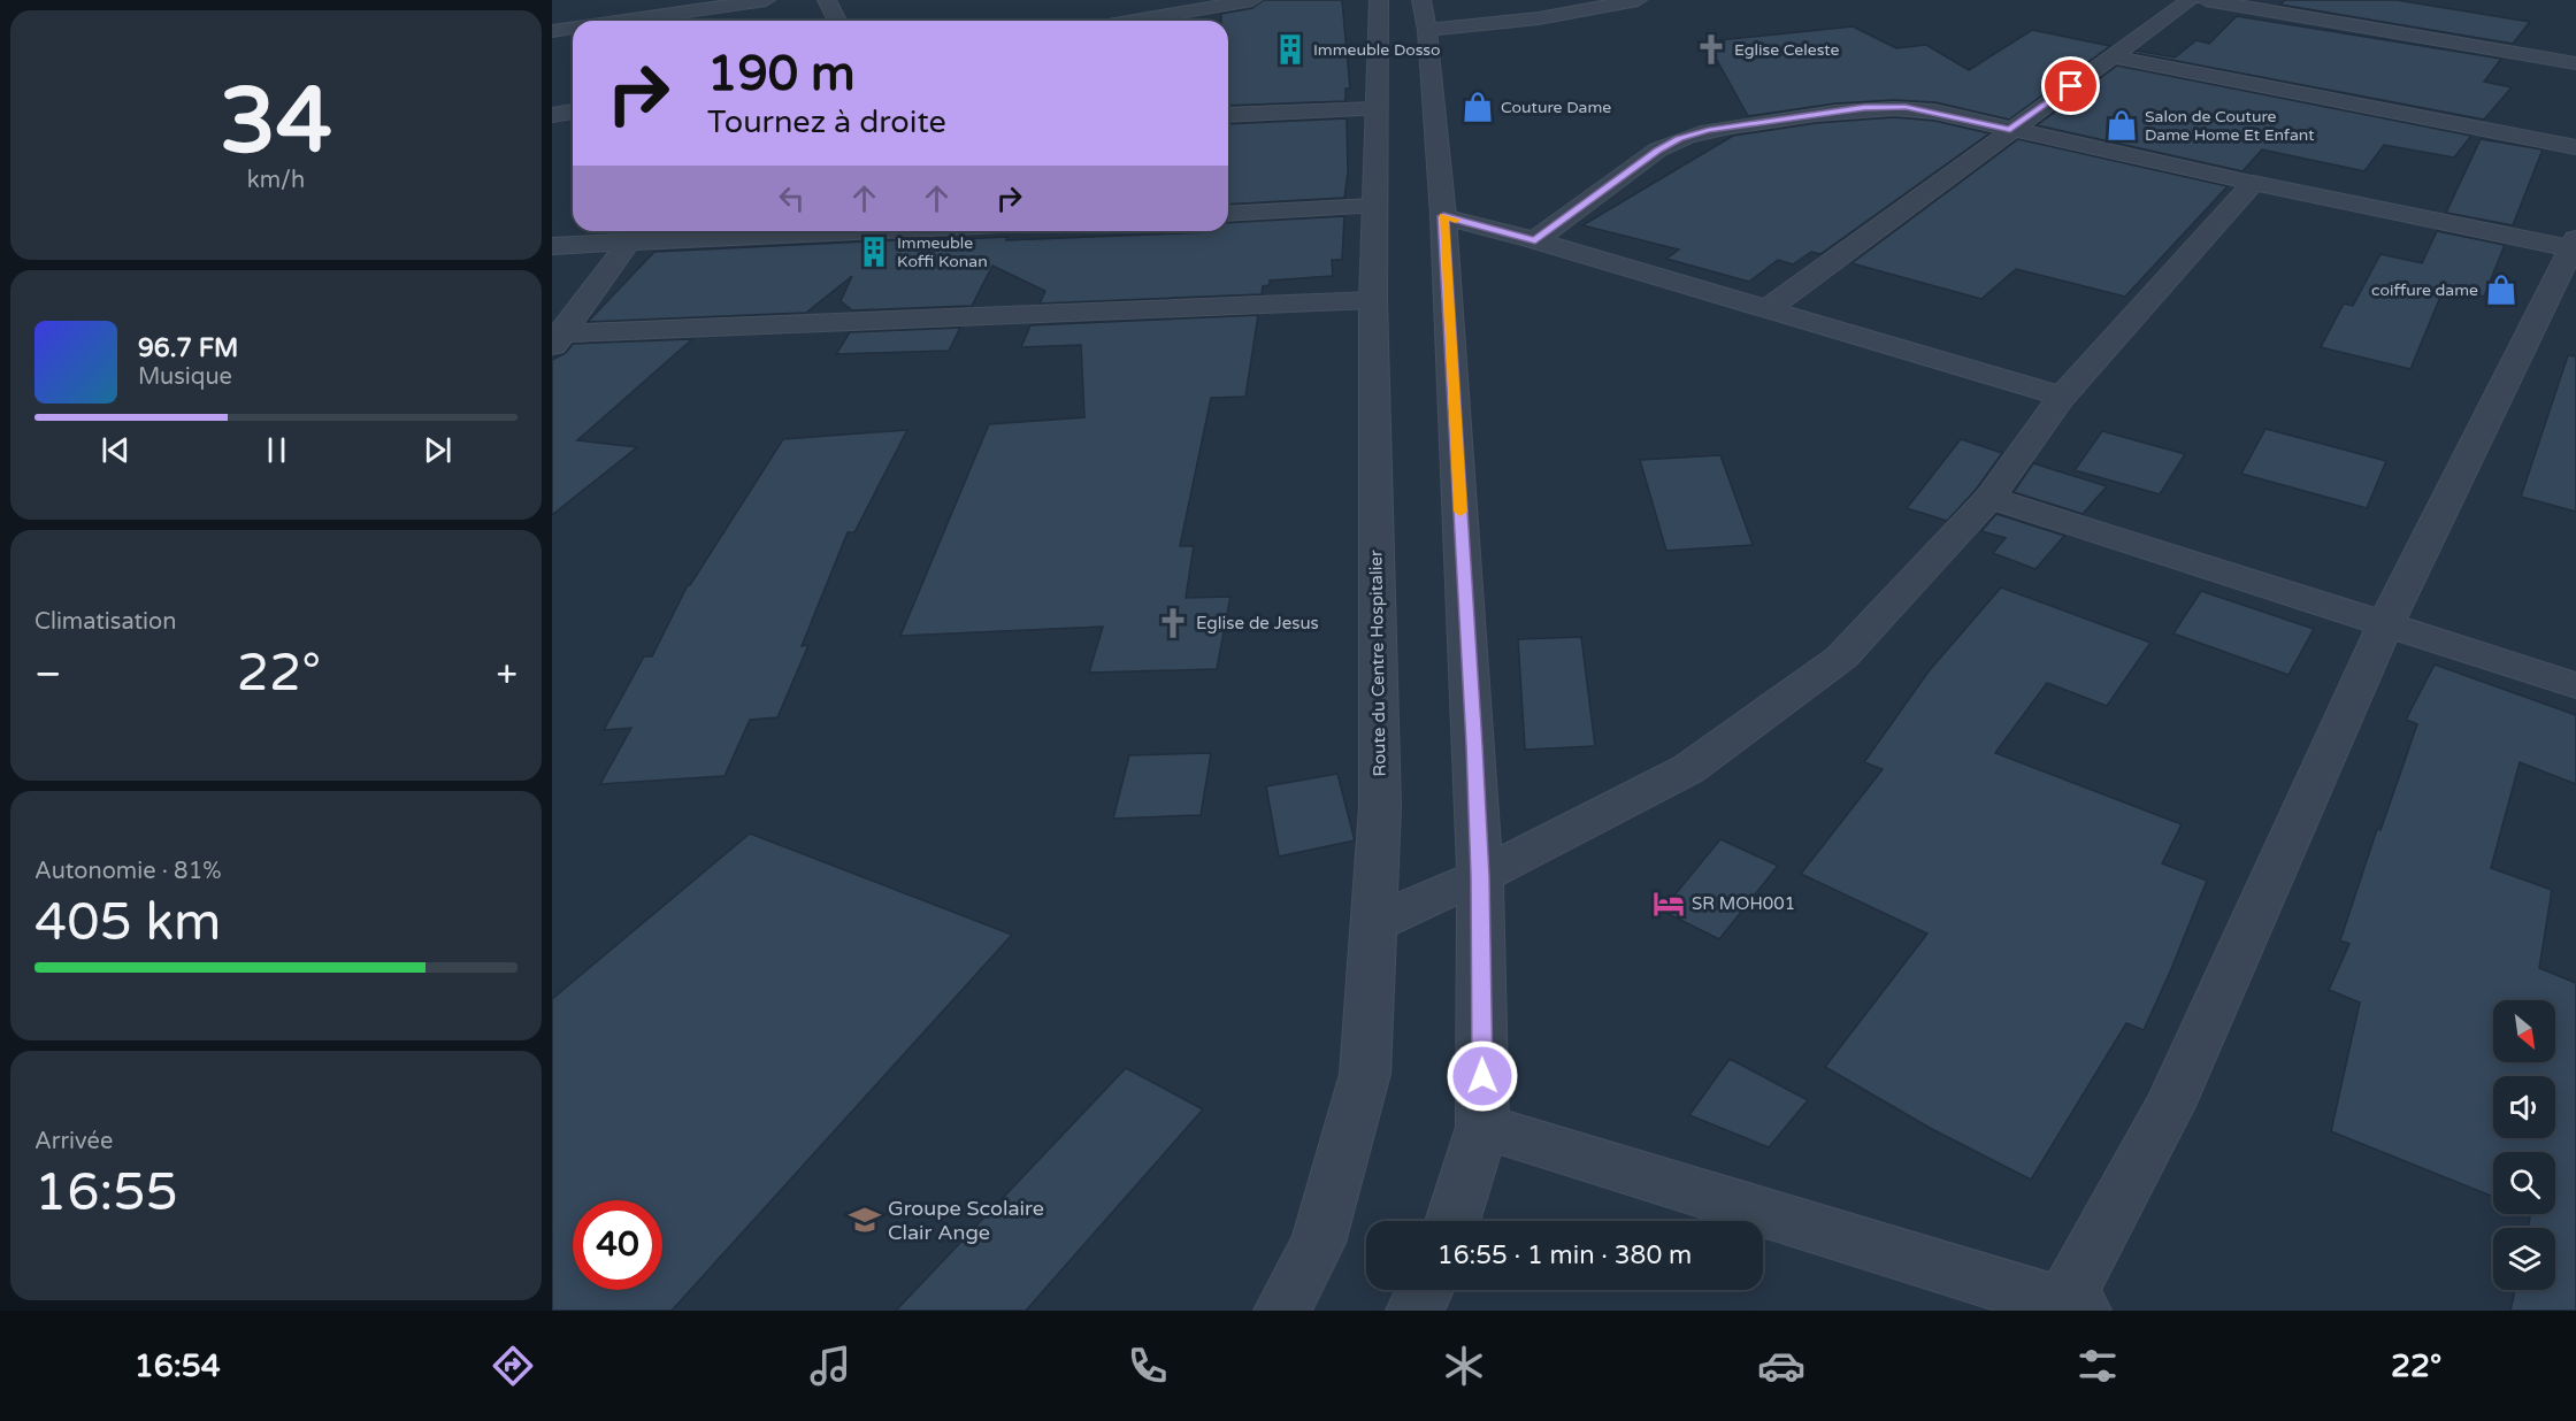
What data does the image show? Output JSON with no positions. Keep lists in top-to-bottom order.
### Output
{
  "streets": {
    "street": ["Route du Centre Hospitalier"]
  },
  "places": {
    "building": ["Immeuble Dosso", "Immeuble Koffi Konan"],
    "church": ["Eglise Celeste", "Eglise de Jesus"],
    "shop": ["Couture Dame", "Salon de Couture Dame Home Et Enfant", "coiffure dame"],
    "hotel": ["SR MOH001"],
    "school or university": ["Groupe Scolaire Clair Ange"]
  },
  "north": "bottom right",
  "page": {
    "tile": [
      ["34", "km/h"],
      "Climatisation",
      ["Autonomie · 81%", "405 km"],
      ["Arrivée", "16:55"]
    ],
    "turn": ["190 m", "Tournez à droite"],
    "song": ["96.7 FM", "Musique"],
    "heat": ["−", "22°", "+"],
    "limit": "40",
    "trip": "16:55 · 1 min · 380 m",
    "tabs": ["16:54", "22°"]
  }
}
